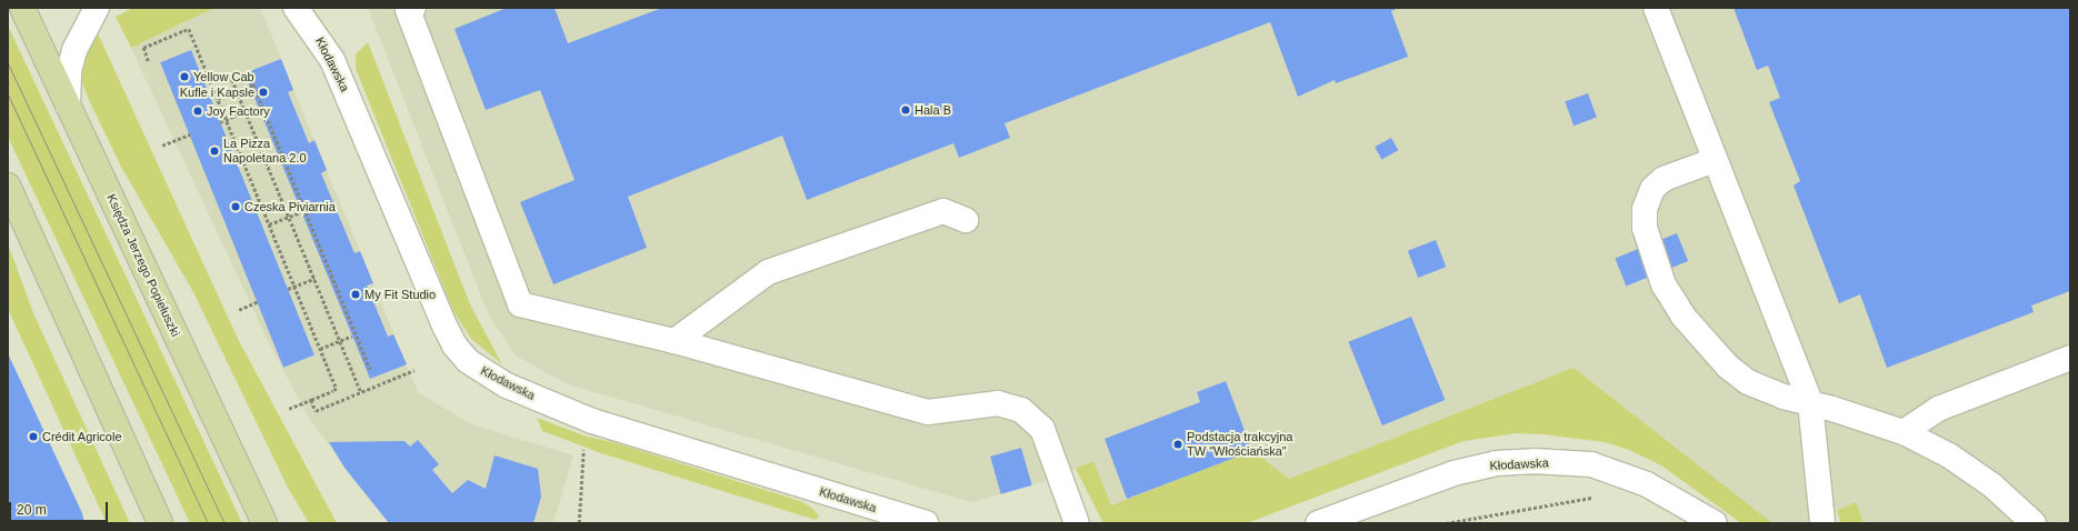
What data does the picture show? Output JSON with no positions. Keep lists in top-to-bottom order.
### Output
{
  "streets": {
    "main road": ["Księdza Jerzego Popiełuszki"],
    "street": ["Kłodawska"]
  },
  "places": [
    "Yellow Cab",
    "Kufle i Kapsle",
    "Hala B",
    "Joy Factory",
    "La Pizza Napoletana 2.0",
    "Czeska Piviarnia",
    "My Fit Studio",
    "Crédit Agricole",
    "Podstacja trakcyjna TW \"Włościańska\""
  ],
  "scale_bar": "20 m"
}
